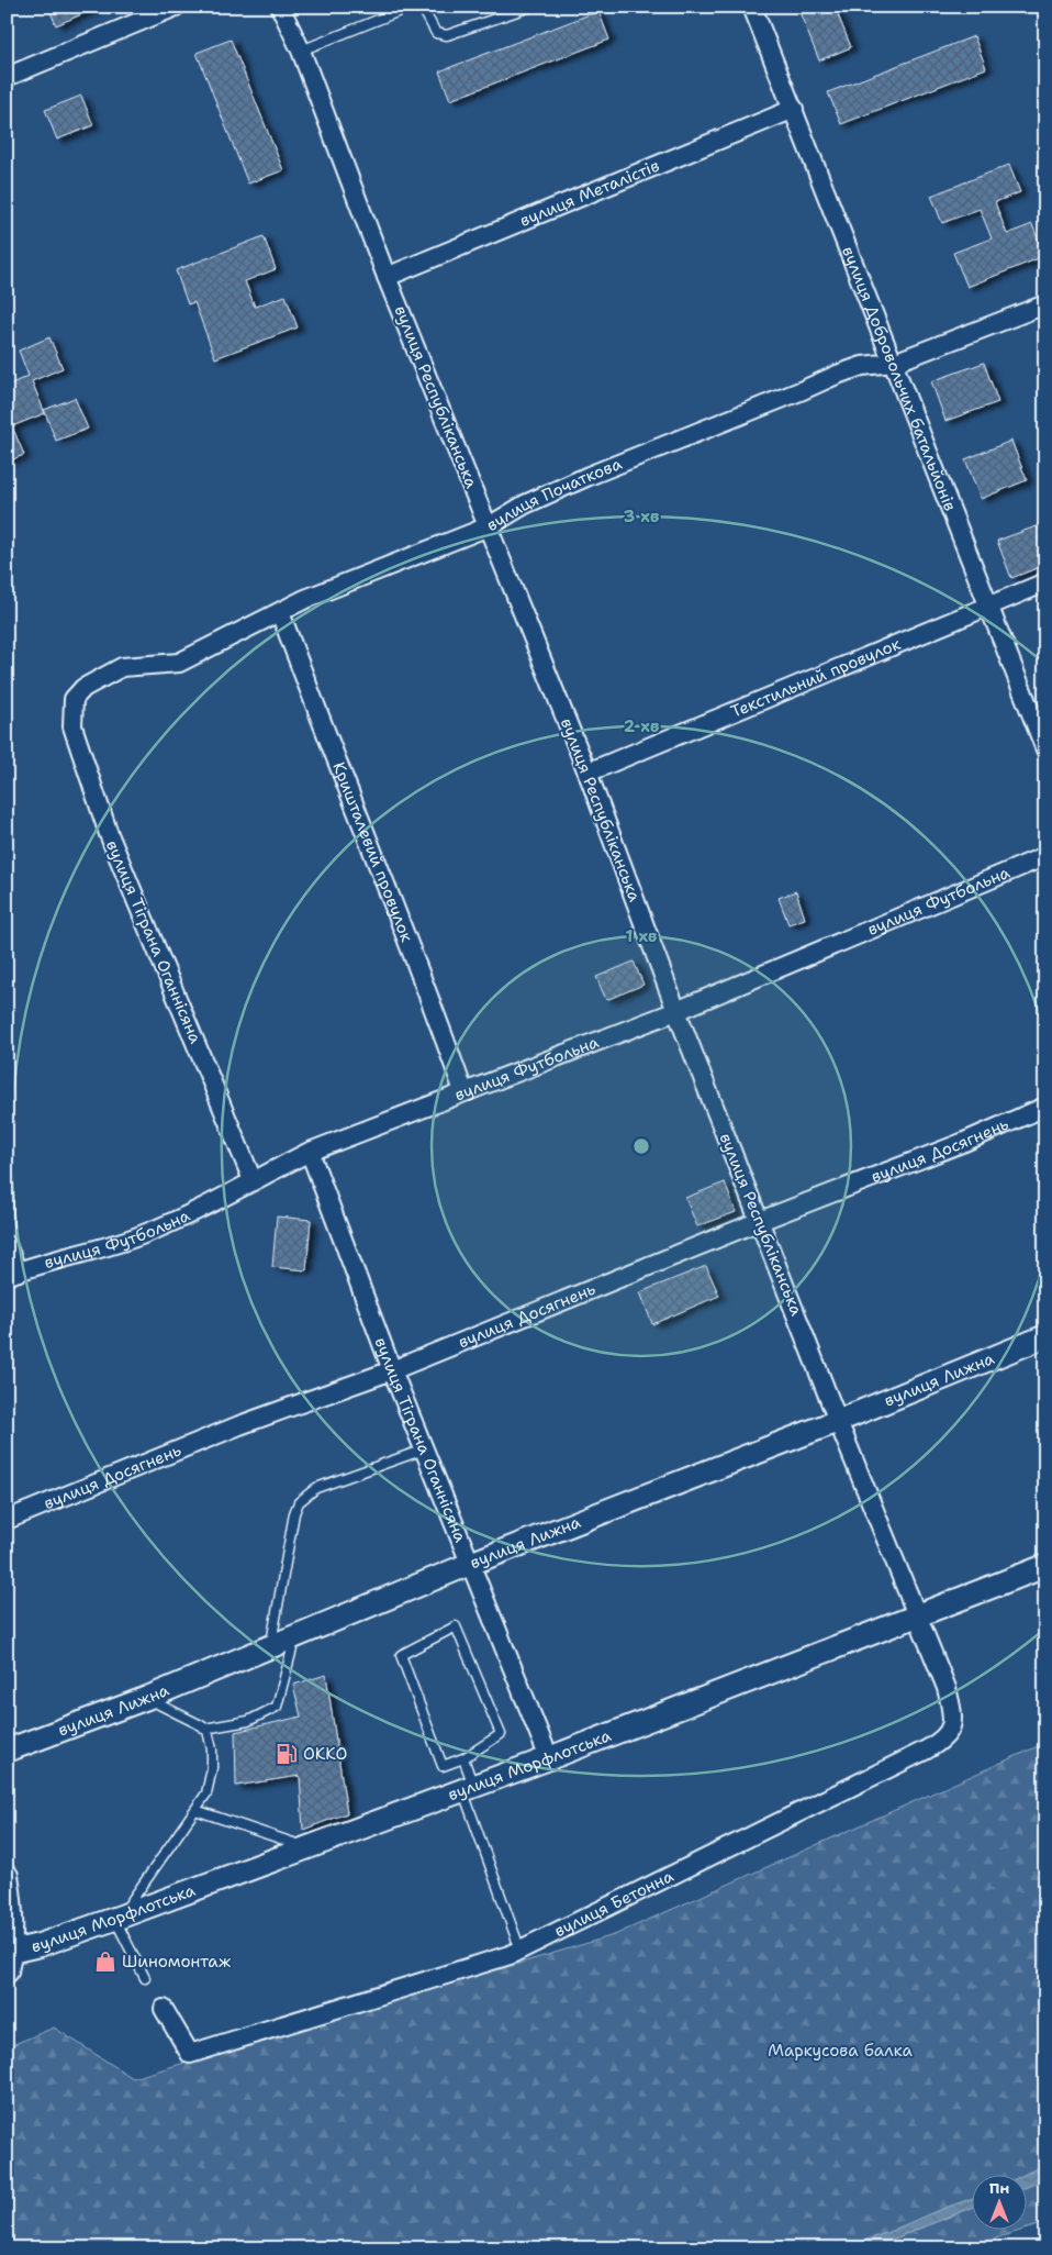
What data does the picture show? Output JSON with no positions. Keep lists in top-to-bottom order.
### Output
{
  "streets": {
    "street": [
      "вулиця Металістів",
      "вулиця Добровольчих батальйонів",
      "вулиця Республіканська",
      "вулиця Початкова",
      "Текстильний провулок",
      "Кришталевий провулок",
      "вулиця Футбольна",
      "вулиця Тіграна Оганнісяна",
      "вулиця Досягнень",
      "вулиця Лижна",
      "вулиця Морфлотська",
      "вулиця Бетонна"
    ]
  },
  "crossings": [
    ["вулиця Металістів", "вулиця Добровольчих батальйонів"],
    ["вулиця Металістів", "вулиця Республіканська"],
    ["вулиця Добровольчих батальйонів", "вулиця Початкова"],
    ["вулиця Добровольчих батальйонів", "Текстильний провулок"],
    ["вулиця Республіканська", "вулиця Початкова"],
    ["вулиця Республіканська", "Текстильний провулок"],
    ["вулиця Республіканська", "вулиця Футбольна"],
    ["вулиця Республіканська", "вулиця Досягнень"],
    ["вулиця Республіканська", "вулиця Лижна"],
    ["вулиця Республіканська", "вулиця Морфлотська"],
    ["вулиця Республіканська", "вулиця Бетонна"],
    ["вулиця Початкова", "Кришталевий провулок"],
    ["вулиця Початкова", "вулиця Тіграна Оганнісяна"],
    ["Кришталевий провулок", "вулиця Футбольна"],
    ["вулиця Футбольна", "вулиця Тіграна Оганнісяна"],
    ["вулиця Тіграна Оганнісяна", "вулиця Досягнень"],
    ["вулиця Тіграна Оганнісяна", "вулиця Лижна"],
    ["вулиця Тіграна Оганнісяна", "вулиця Морфлотська"],
    ["вулиця Морфлотська", "вулиця Бетонна"]
  ],
  "parks": ["Маркусова балка"],
  "places": {
    "fuel station": ["ОККО"],
    "shop": ["Шиномонтаж"]
  },
  "north": "top",
  "rings": ["3 хв", "2 хв", "1 хв"]
}
